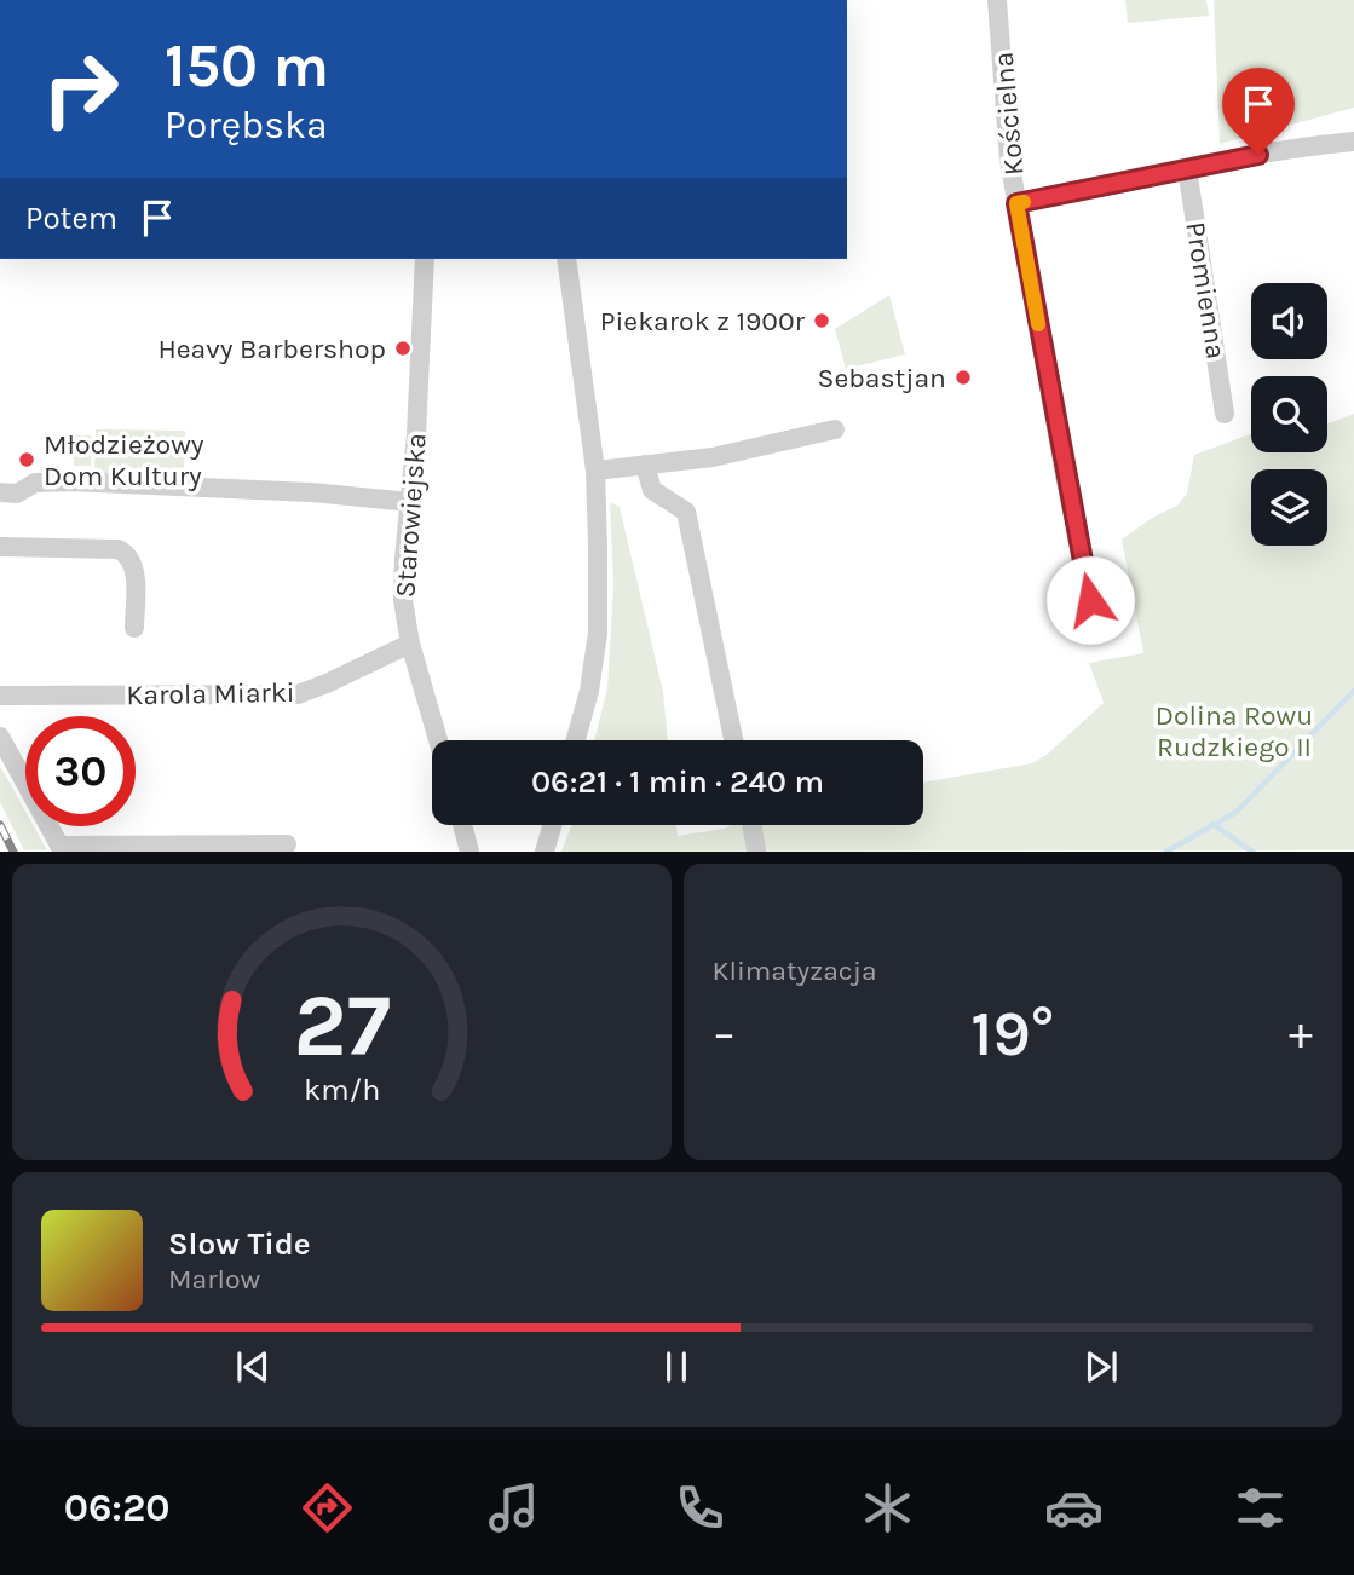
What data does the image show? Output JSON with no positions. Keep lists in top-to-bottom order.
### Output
{
  "streets": {
    "street": [
      "Kościelna",
      "Promienna",
      "Starowiejska",
      "Karola Miarki"
    ]
  },
  "crossings": [
    ["Starowiejska", "Karola Miarki"]
  ],
  "parks": ["Dolina Rowu Rudzkiego II"],
  "places": [
    "Piekarok z 1900r",
    "Heavy Barbershop",
    "Sebastjan",
    "Młodzieżowy Dom Kultury"
  ],
  "page": {
    "turn": ["150 m", "Porębska"],
    "then": "Potem",
    "limit": "30",
    "trip": "06:21 · 1 min · 240 m",
    "tile": "Klimatyzacja",
    "heat": ["−", "19°", "+"],
    "song": ["Slow Tide", "Marlow"],
    "tabs": "06:20",
    "gauge": ["27", "km/h"]
  }
}
